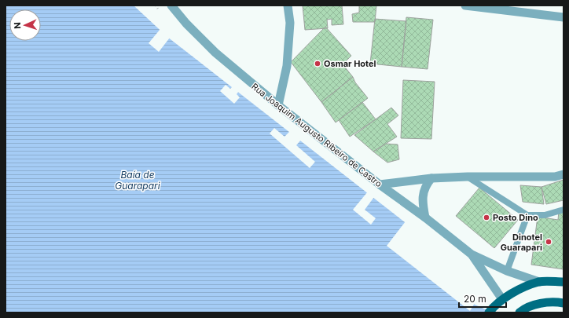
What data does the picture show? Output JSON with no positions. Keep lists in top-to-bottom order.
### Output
{
  "streets": {
    "street": ["Rua Joaquim Augusto Ribeiro de Castro"]
  },
  "water": ["Baía de Guarapari"],
  "places": ["Osmar Hotel", "Posto Dino", "Dinotel Guarapari"],
  "scale_bar": "20 m",
  "north": "left"
}
